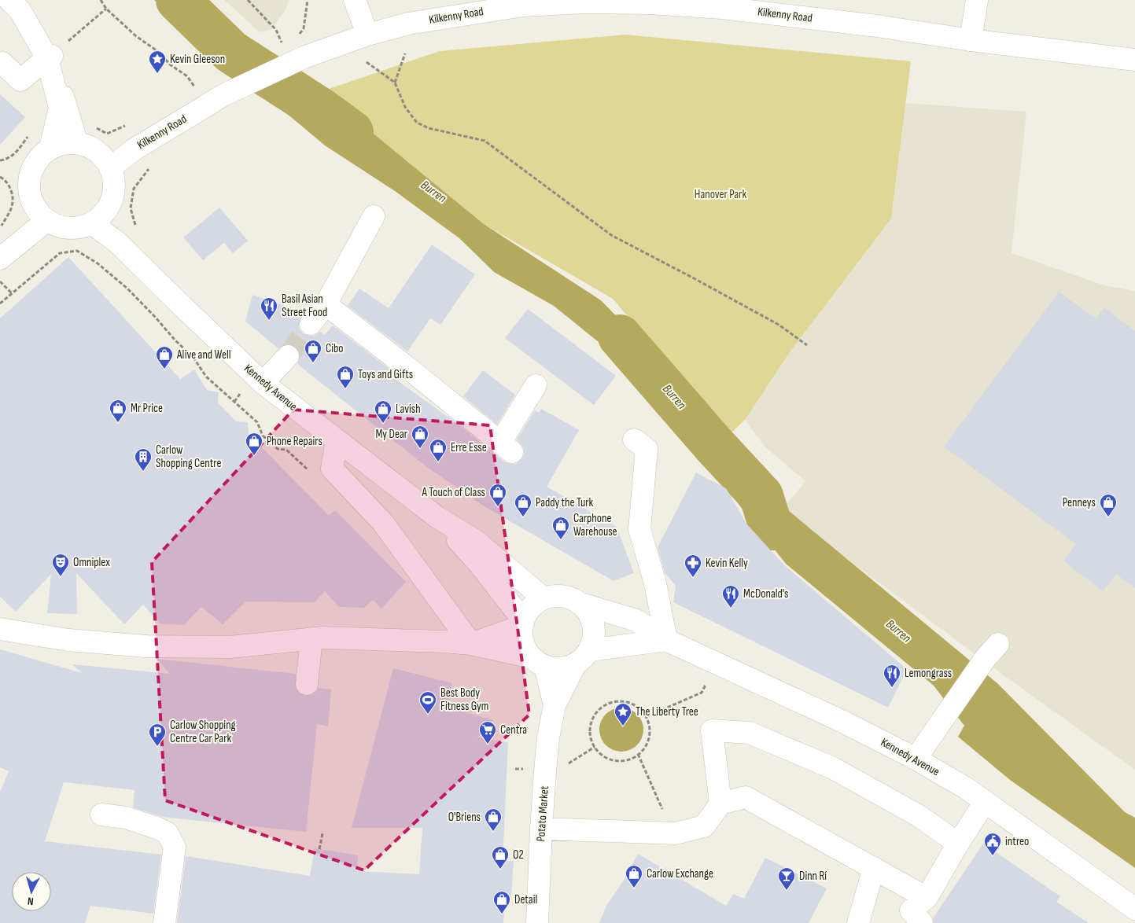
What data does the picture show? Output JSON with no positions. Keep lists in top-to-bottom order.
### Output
{
  "streets": {
    "main road": ["Kilkenny Road", "Kennedy Avenue", "Potato Market"]
  },
  "crossings": [
    ["Kilkenny Road", "Kennedy Avenue"],
    ["Kennedy Avenue", "Potato Market"]
  ],
  "water": ["Burren"],
  "parks": ["Hanover Park"],
  "places": {
    "place": ["Kevin Gleeson", "The Liberty Tree"],
    "restaurant": ["Basil Asian Street Food", "McDonald's", "Lemongrass"],
    "shop": [
      "Cibo",
      "Alive and Well",
      "Toys and Gifts",
      "Mr Price",
      "Lavish",
      "My Dear",
      "Phone Repairs",
      "Erre Esse",
      "A Touch of Class",
      "Paddy the Turk",
      "Penneys",
      "Carphone Warehouse",
      "O'Briens",
      "O2",
      "Carlow Exchange",
      "Detail"
    ],
    "building": ["Carlow Shopping Centre"],
    "theatre": ["Omniplex"],
    "pharmacy": ["Kevin Kelly"],
    "sports": ["Best Body Fitness Gym"],
    "supermarket": ["Centra"],
    "parking": ["Carlow Shopping Centre Car Park"],
    "public building": ["intreo"],
    "bar": ["Dinn Rí"]
  },
  "north": "bottom"
}
